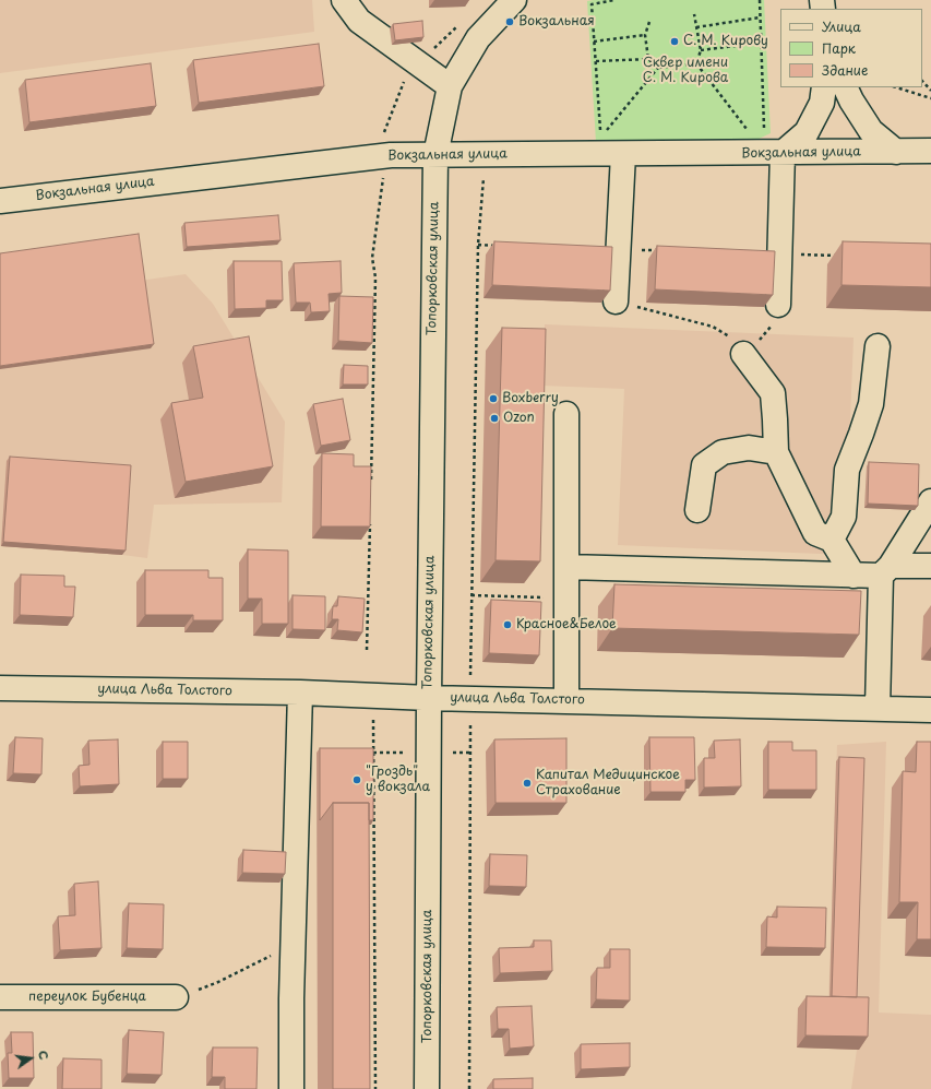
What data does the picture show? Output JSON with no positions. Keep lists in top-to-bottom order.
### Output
{
  "streets": {
    "street": [
      "Вокзальная улица",
      "Топорковская улица",
      "улица Льва Толстого",
      "переулок Бубенца"
    ]
  },
  "crossings": [
    ["Вокзальная улица", "Топорковская улица"],
    ["Топорковская улица", "улица Льва Толстого"]
  ],
  "parks": ["Сквер имени С. М. Кирова"],
  "places": [
    "Вокзальная",
    "С. М. Кирову",
    "Boxberry",
    "Ozon",
    "Красное&Белое",
    "\"Гроздь\" у вокзала",
    "Капитал Медицинское Страхование"
  ],
  "legend": ["Улица", "Парк", "Здание"],
  "north": "right"
}
